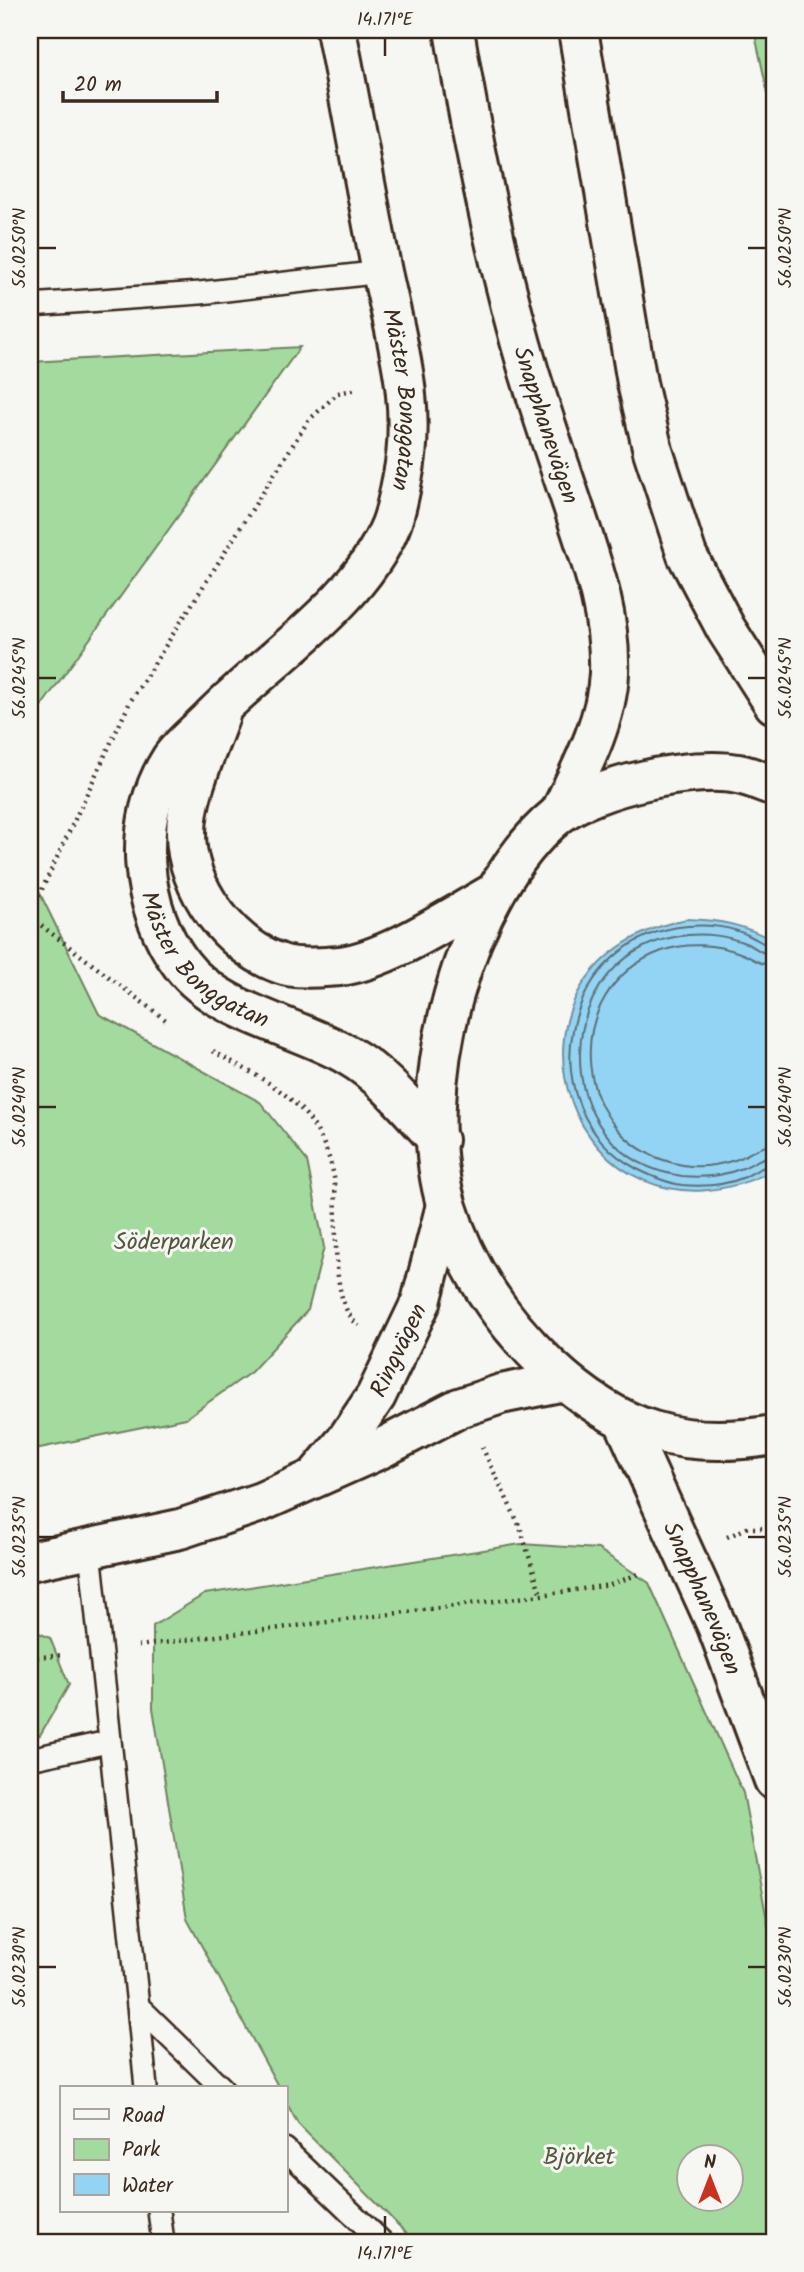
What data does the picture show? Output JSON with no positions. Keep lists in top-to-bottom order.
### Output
{
  "streets": {
    "main road": ["Mäster Bonggatan", "Snapphanevägen", "Ringvägen"]
  },
  "parks": ["Söderparken", "Björket"],
  "legend": ["Road", "Park", "Water"],
  "scale_bar": "20 m",
  "north": "top",
  "coordinates": [
    "14.171°E",
    "56.0250°N",
    "56.0245°N",
    "56.0240°N",
    "56.0235°N",
    "56.0230°N"
  ]
}
